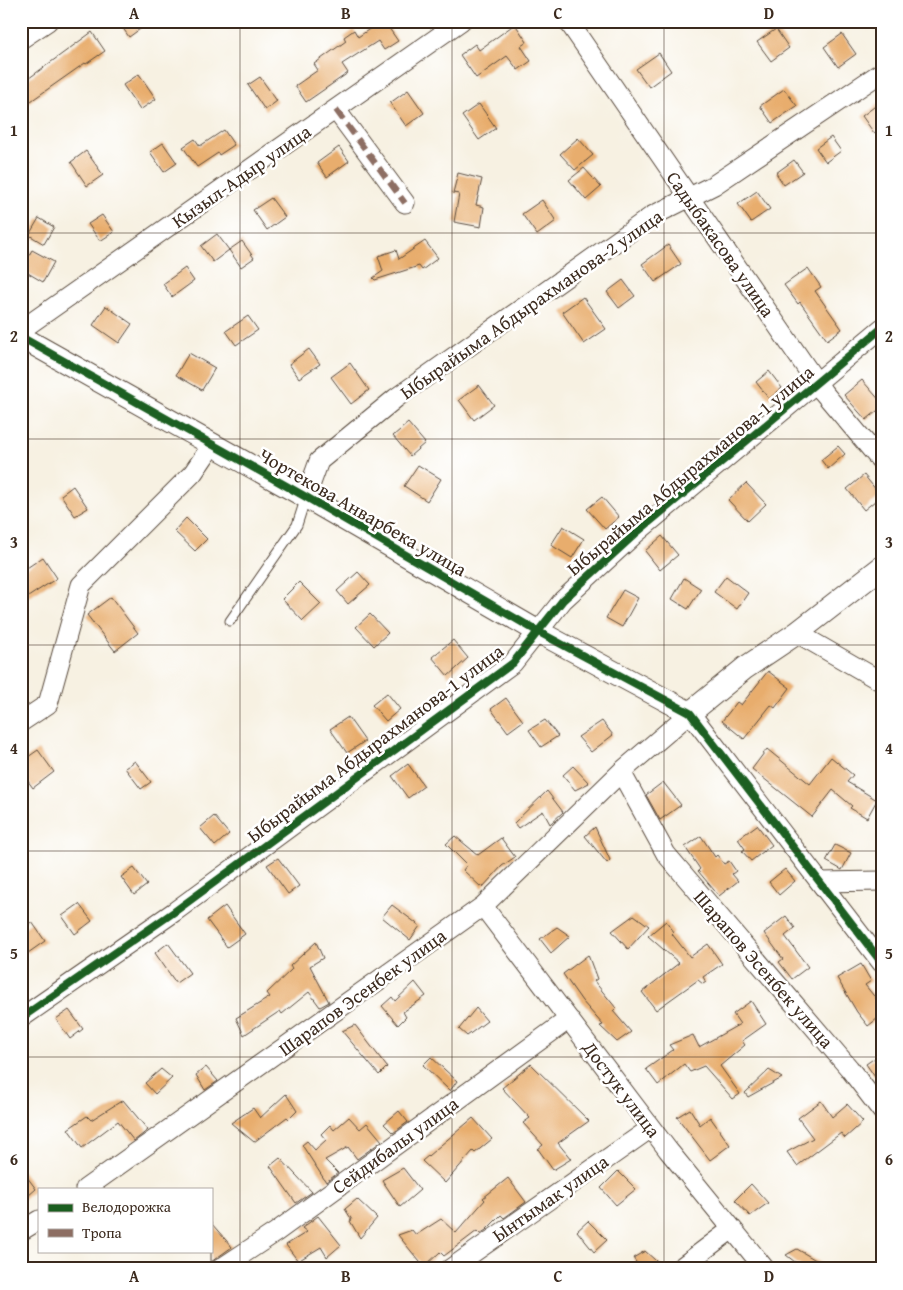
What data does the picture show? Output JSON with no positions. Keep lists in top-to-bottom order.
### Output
{
  "streets": {
    "street": [
      "Кызыл-Адыр улица",
      "Садыбакасова улица",
      "Ыбырайыма Абдырахманова-2 улица",
      "Ыбырайыма Абдырахманова-1 улица",
      "Чортекова Анварбека улица",
      "Шарапов Эсенбек улица",
      "Достук улица",
      "Сейдибалы улица",
      "Ынтымак улица"
    ]
  },
  "crossings": [
    ["Садыбакасова улица", "Ыбырайыма Абдырахманова-2 улица"],
    ["Садыбакасова улица", "Ыбырайыма Абдырахманова-1 улица"],
    ["Ыбырайыма Абдырахманова-2 улица", "Чортекова Анварбека улица"],
    ["Ыбырайыма Абдырахманова-1 улица", "Чортекова Анварбека улица"],
    ["Чортекова Анварбека улица", "Шарапов Эсенбек улица"],
    ["Шарапов Эсенбек улица", "Достук улица"],
    ["Достук улица", "Сейдибалы улица"],
    ["Достук улица", "Ынтымак улица"]
  ],
  "legend": ["Велодорожка", "Тропа"],
  "grid": {
    "columns": [
      "A",
      "B",
      "C",
      "D"
    ],
    "rows": [
      "1",
      "2",
      "3",
      "4",
      "5",
      "6"
    ]
  }
}
